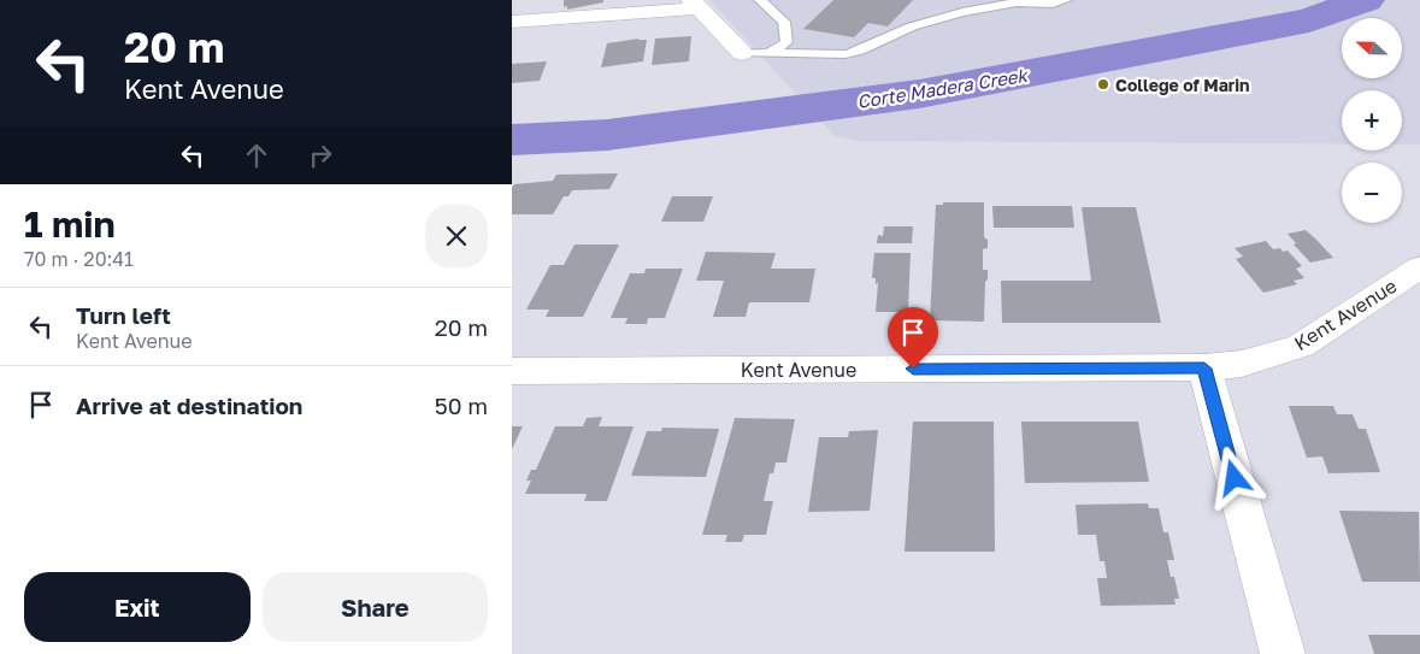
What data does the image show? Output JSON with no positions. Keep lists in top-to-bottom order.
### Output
{
  "streets": {
    "street": ["Kent Avenue"]
  },
  "water": ["Corte Madera Creek"],
  "places": ["College of Marin"],
  "north": "left",
  "page": {
    "turn": ["20 m", "Kent Avenue"],
    "map_buttons": ["+", "−"],
    "heading": ["1 min", "70 m · 20:41"],
    "list": [
      {
        "name": "Turn left",
        "note": "Kent Avenue",
        "value": "20 m"
      },
      {
        "name": "Arrive at destination",
        "value": "50 m"
      }
    ],
    "buttons": ["Exit", "Share"]
  }
}
